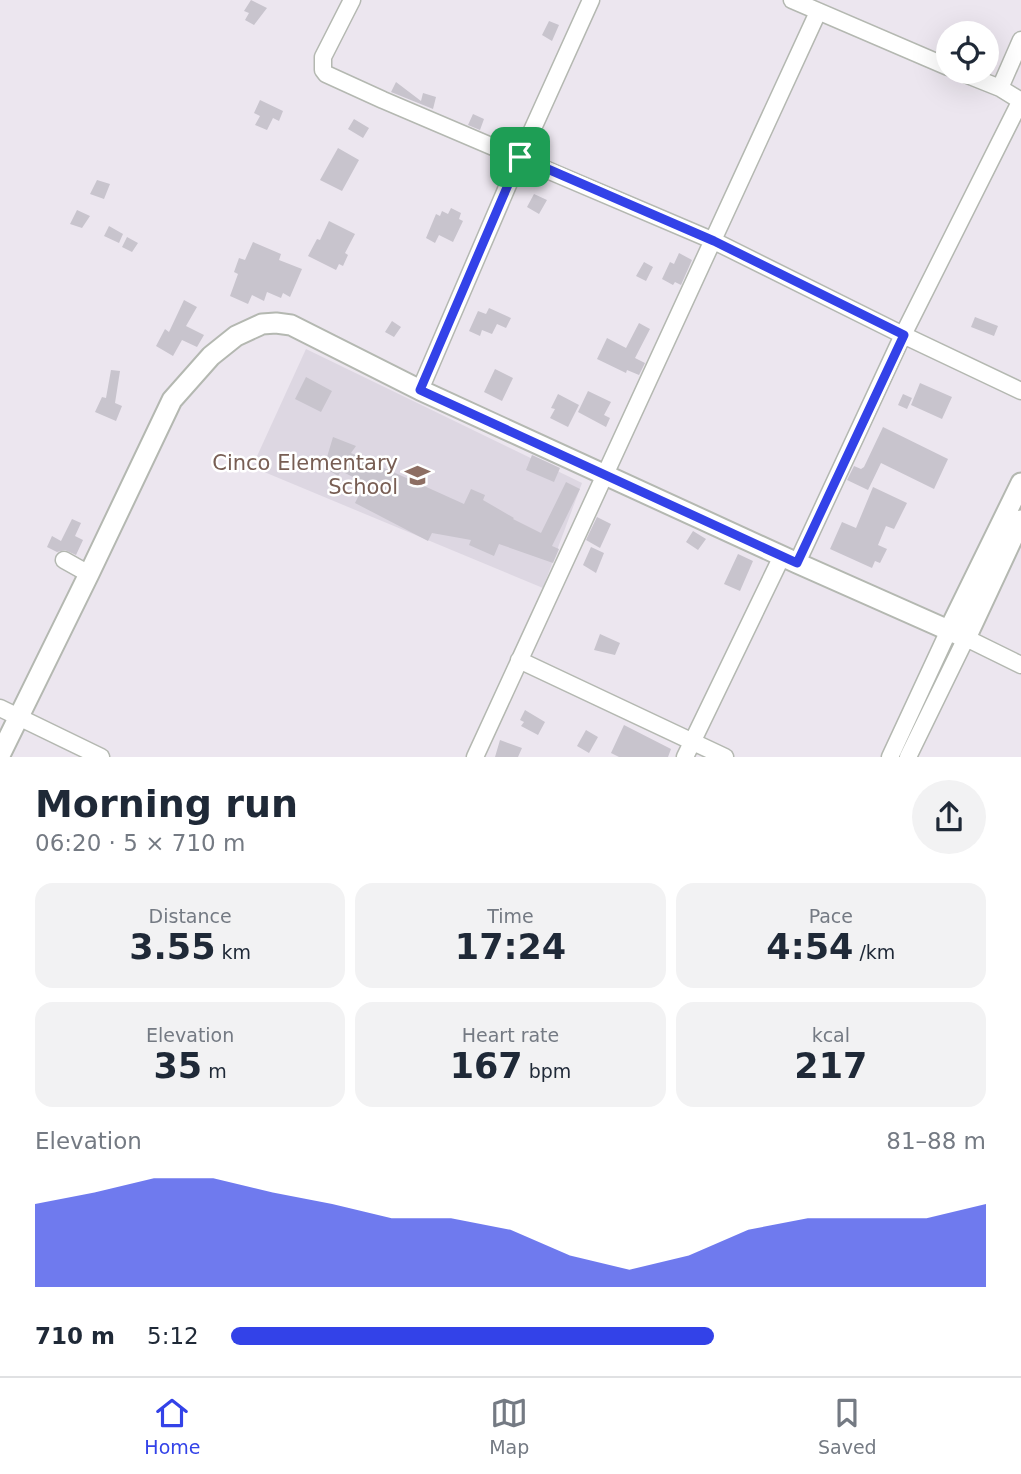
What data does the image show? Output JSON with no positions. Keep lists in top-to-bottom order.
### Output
{
  "places": {
    "school or university": ["Cinco Elementary School"]
  },
  "page": {
    "heading": ["Morning run", "06:20 · 5 × 710 m"],
    "stats": [
      ["Distance", "3.55 km"],
      ["Time", "17:24"],
      ["Pace", "4:54 /km"],
      ["Elevation", "35 m"],
      ["Heart rate", "167 bpm"],
      ["kcal", "217"]
    ],
    "chart": ["Elevation", "81–88 m"],
    "list": [
      {
        "name": "710 m",
        "note": "5:12"
      }
    ],
    "tabs": ["Home", "Map", "Saved"]
  }
}
